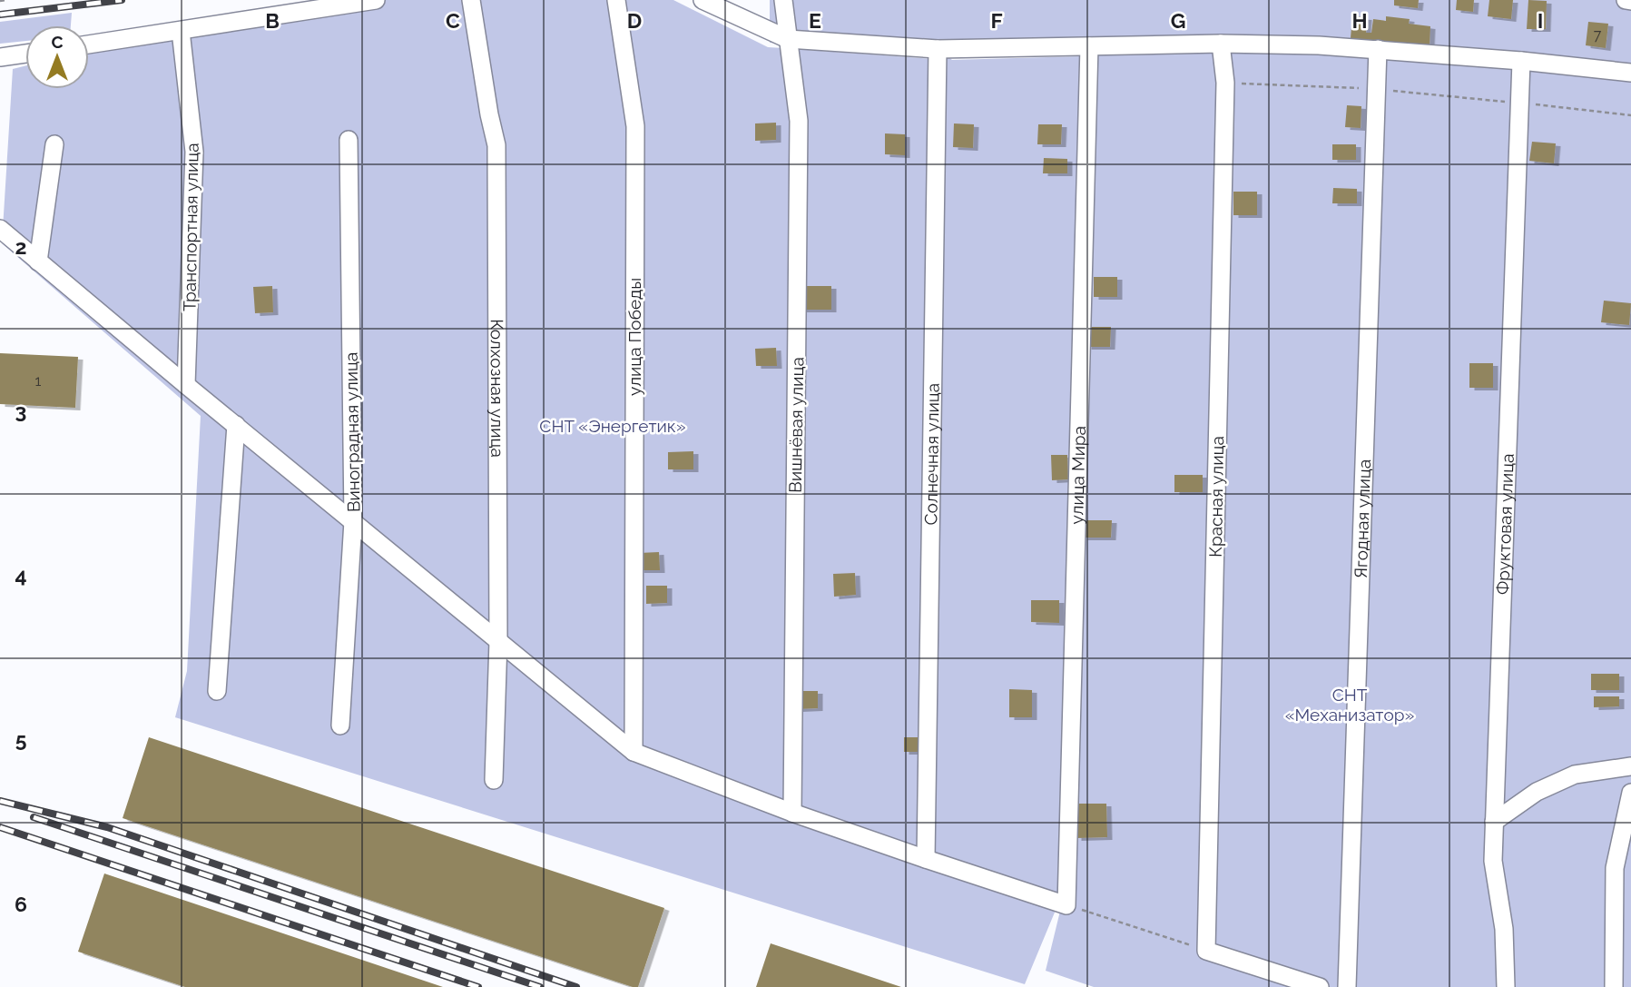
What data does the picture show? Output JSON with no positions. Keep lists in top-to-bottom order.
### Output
{
  "streets": {
    "street": [
      "Транспортная улица",
      "улица Победы",
      "Колхозная улица",
      "Вишнёвая улица",
      "Виноградная улица",
      "Солнечная улица",
      "улица Мира",
      "Красная улица",
      "Ягодная улица",
      "Фруктовая улица"
    ]
  },
  "parks": ["СНТ «Энергетик»", "СНТ «Механизатор»"],
  "house_numbers": ["7", "1"],
  "north": "top",
  "grid": {
    "columns": [
      "B",
      "C",
      "D",
      "E",
      "F",
      "G",
      "H",
      "I"
    ],
    "rows": [
      "2",
      "3",
      "4",
      "5",
      "6"
    ]
  }
}
